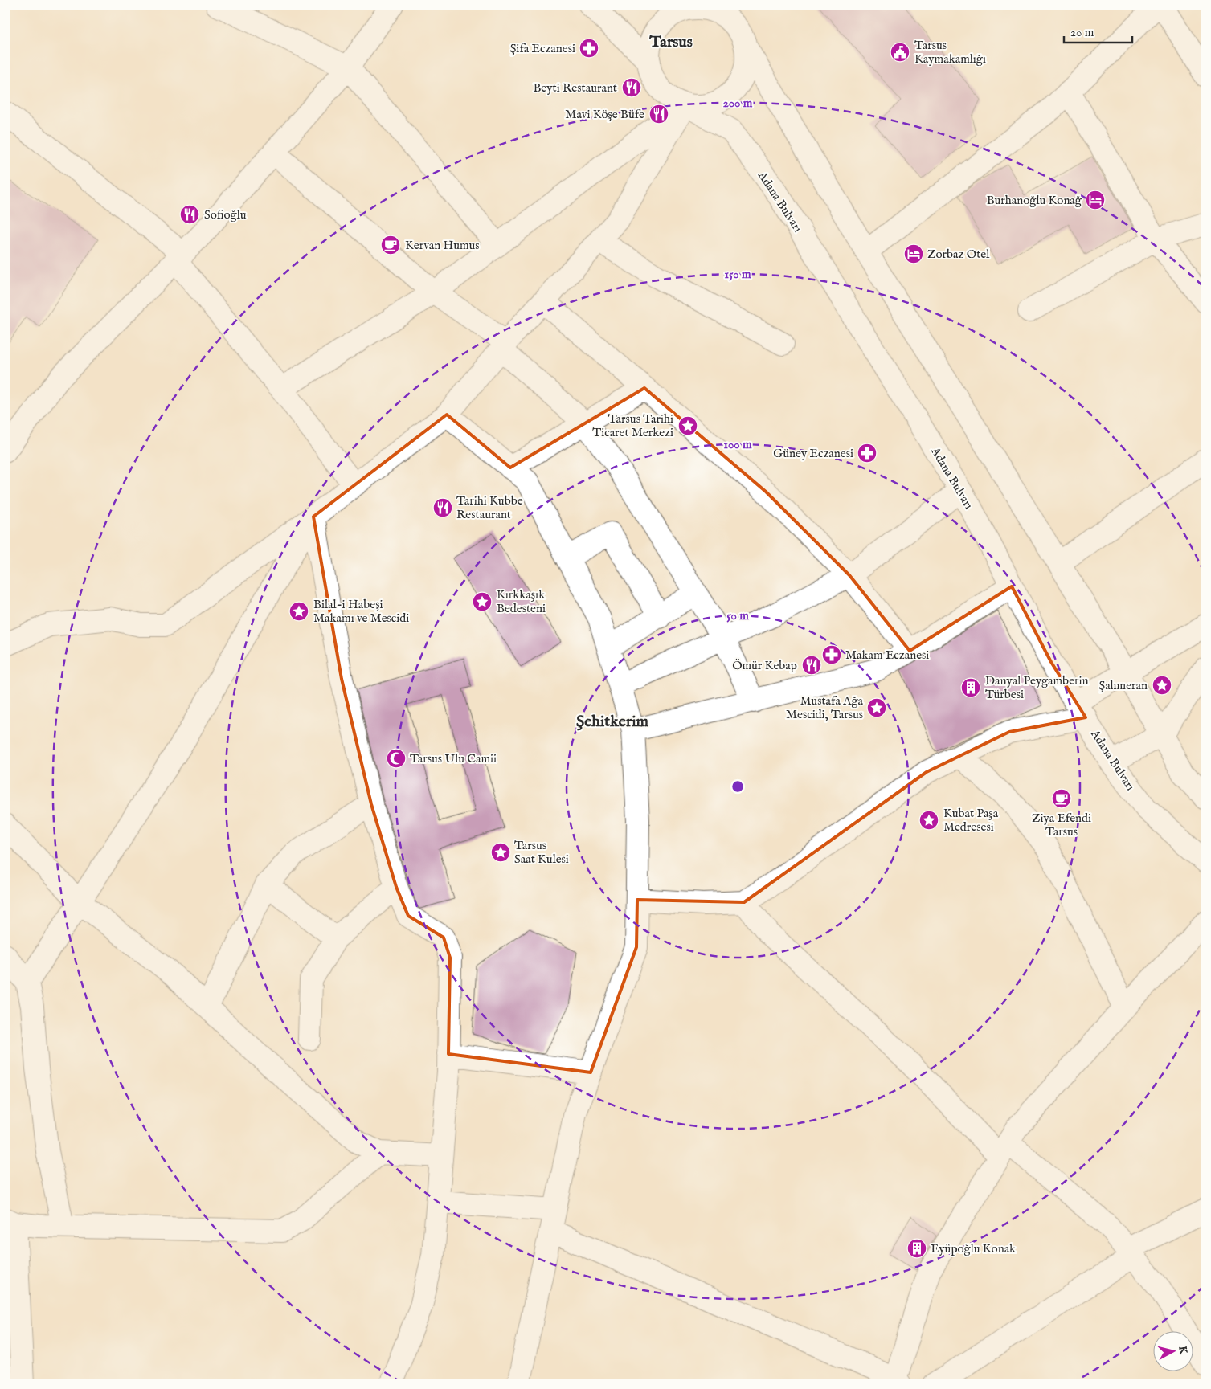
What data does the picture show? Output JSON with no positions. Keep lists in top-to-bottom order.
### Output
{
  "streets": {
    "street": ["Adana Bulvarı"]
  },
  "districts": ["Tarsus", "Şehitkerim"],
  "places": {
    "pharmacy": ["Şifa Eczanesi", "Güney Eczanesi", "Makam Eczanesi"],
    "public building": ["Tarsus Kaymakamlığı"],
    "restaurant": [
      "Beyti Restaurant",
      "Mavi Köşe Büfe",
      "Sofioğlu",
      "Tarihi Kubbe Restaurant",
      "Ömür Kebap"
    ],
    "hotel": ["Burhanoğlu Konağ", "Zorbaz Otel"],
    "cafe": ["Kervan Humus", "Ziya Efendi Tarsus"],
    "place": [
      "Tarsus Tarihi Ticaret Merkezi",
      "Kırkkaşık Bedesteni",
      "Bilal-i Habeşi Makamı ve Mescidi",
      "Şahmeran",
      "Mustafa Ağa Mescidi, Tarsus",
      "Kubat Paşa Medresesi",
      "Tarsus Saat Kulesi"
    ],
    "building": ["Danyal Peygamberin Türbesi", "Eyüpoğlu Konak"],
    "mosque": ["Tarsus Ulu Camii"]
  },
  "scale_bar": "20 m",
  "north": "right",
  "rings": [
    "200 m",
    "150 m",
    "100 m",
    "50 m"
  ]
}
